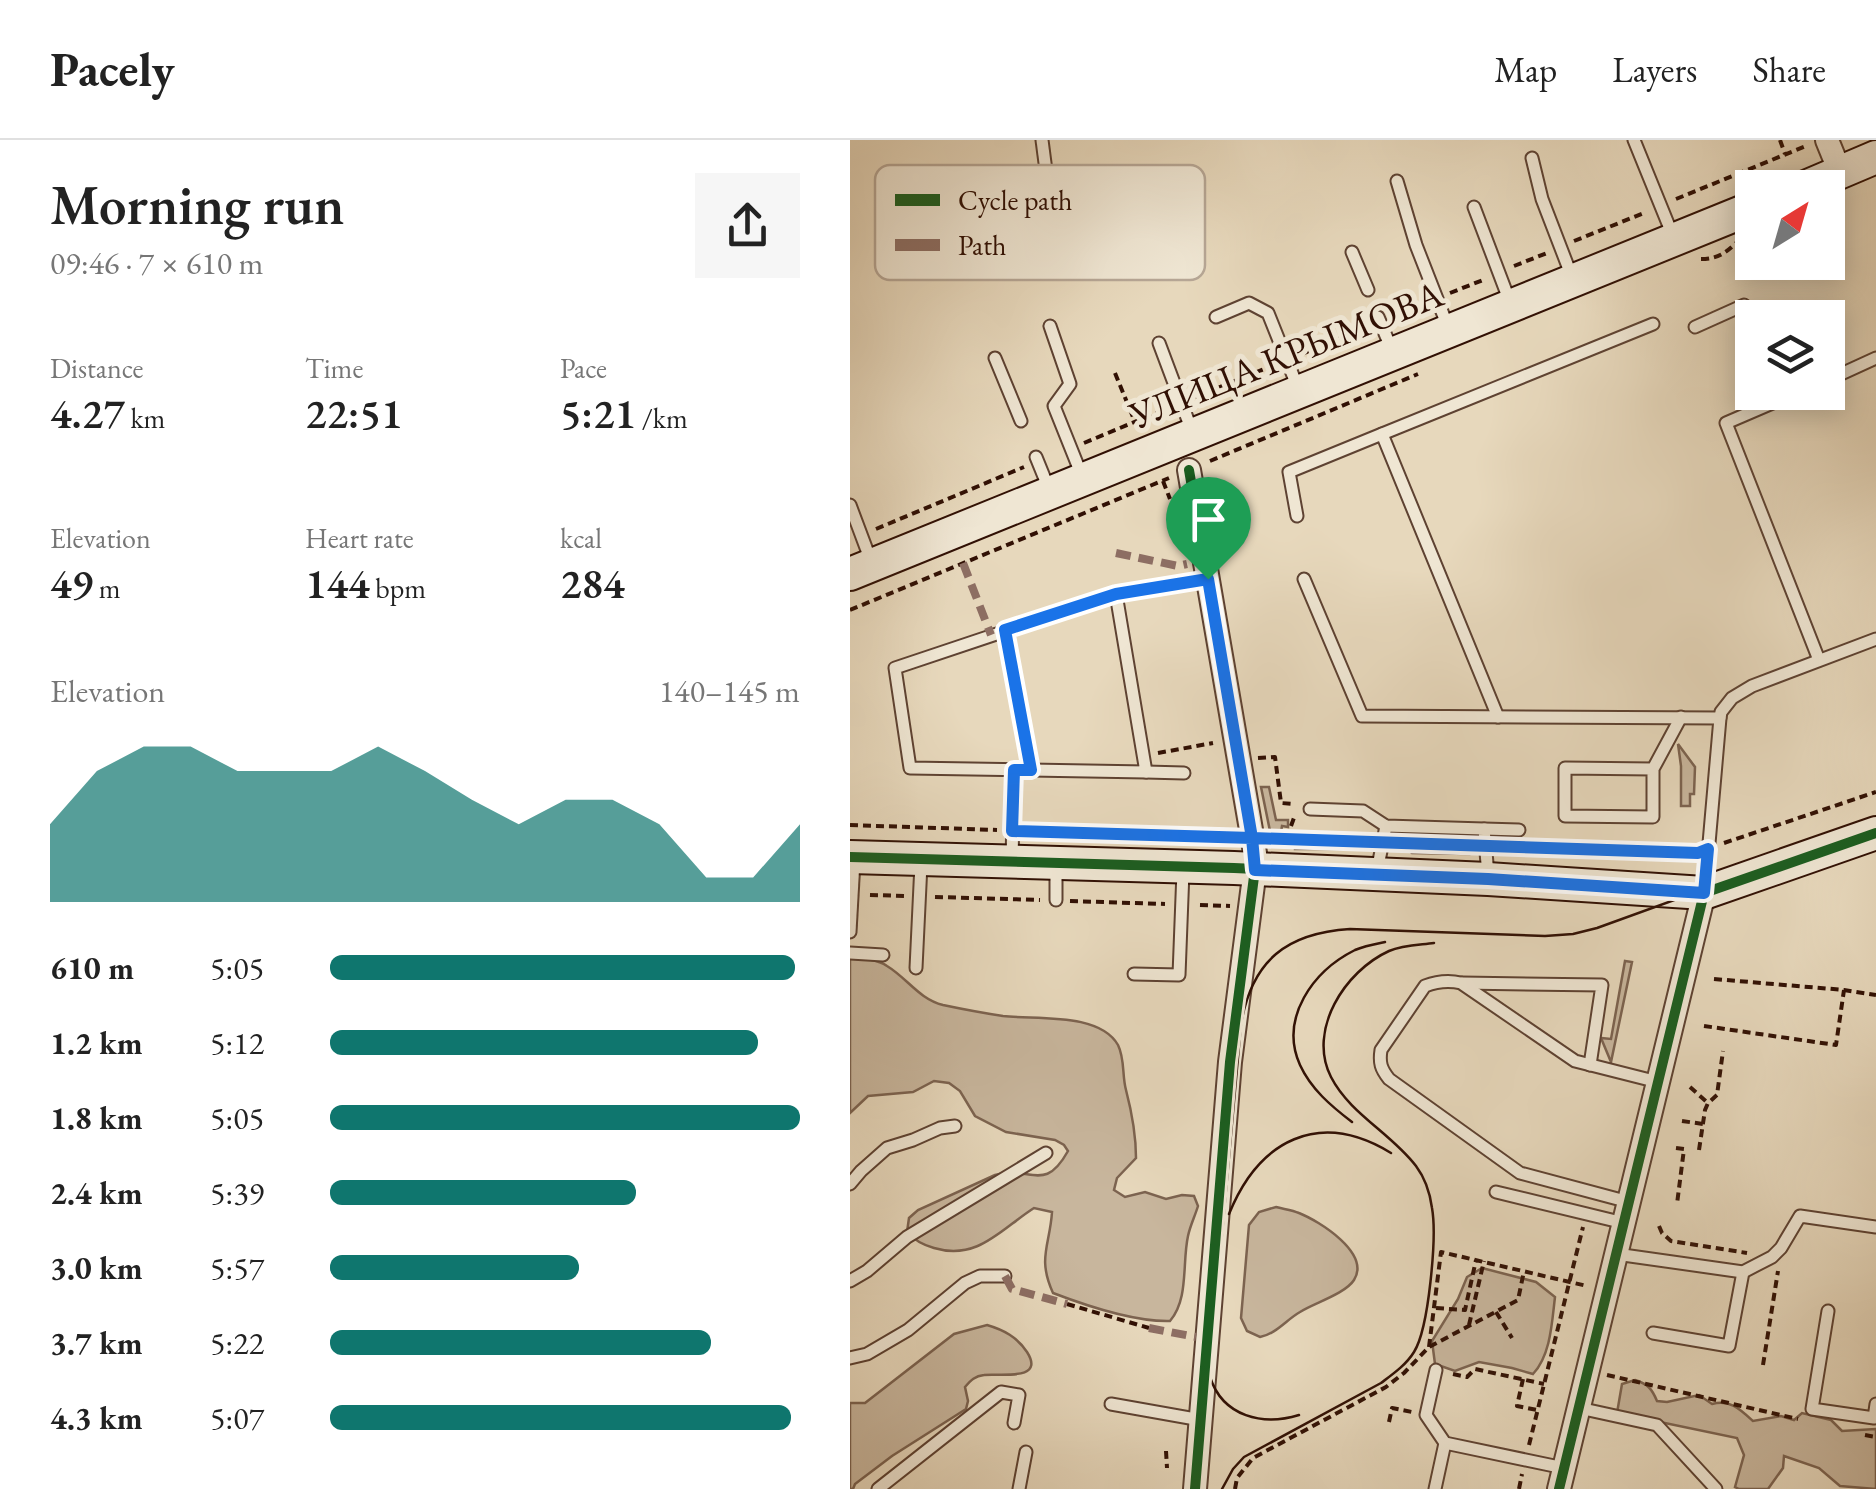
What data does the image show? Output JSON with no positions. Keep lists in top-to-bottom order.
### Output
{
  "streets": {
    "street": ["УЛИЦА КРЫМОВА"]
  },
  "legend": ["Cycle path", "Path"],
  "north": "top right",
  "page": {
    "header": "Pacely",
    "nav": ["Map", "Layers", "Share"],
    "heading": ["Morning run", "09:46 · 7 × 610 m"],
    "stats": [
      ["Distance", "4.27 km"],
      ["Time", "22:51"],
      ["Pace", "5:21 /km"],
      ["Elevation", "49 m"],
      ["Heart rate", "144 bpm"],
      ["kcal", "284"]
    ],
    "chart": ["Elevation", "140–145 m"],
    "list": [
      {
        "name": "610 m",
        "note": "5:05"
      },
      {
        "name": "1.2 km",
        "note": "5:12"
      },
      {
        "name": "1.8 km",
        "note": "5:05"
      },
      {
        "name": "2.4 km",
        "note": "5:39"
      },
      {
        "name": "3.0 km",
        "note": "5:57"
      },
      {
        "name": "3.7 km",
        "note": "5:22"
      },
      {
        "name": "4.3 km",
        "note": "5:07"
      }
    ]
  }
}
